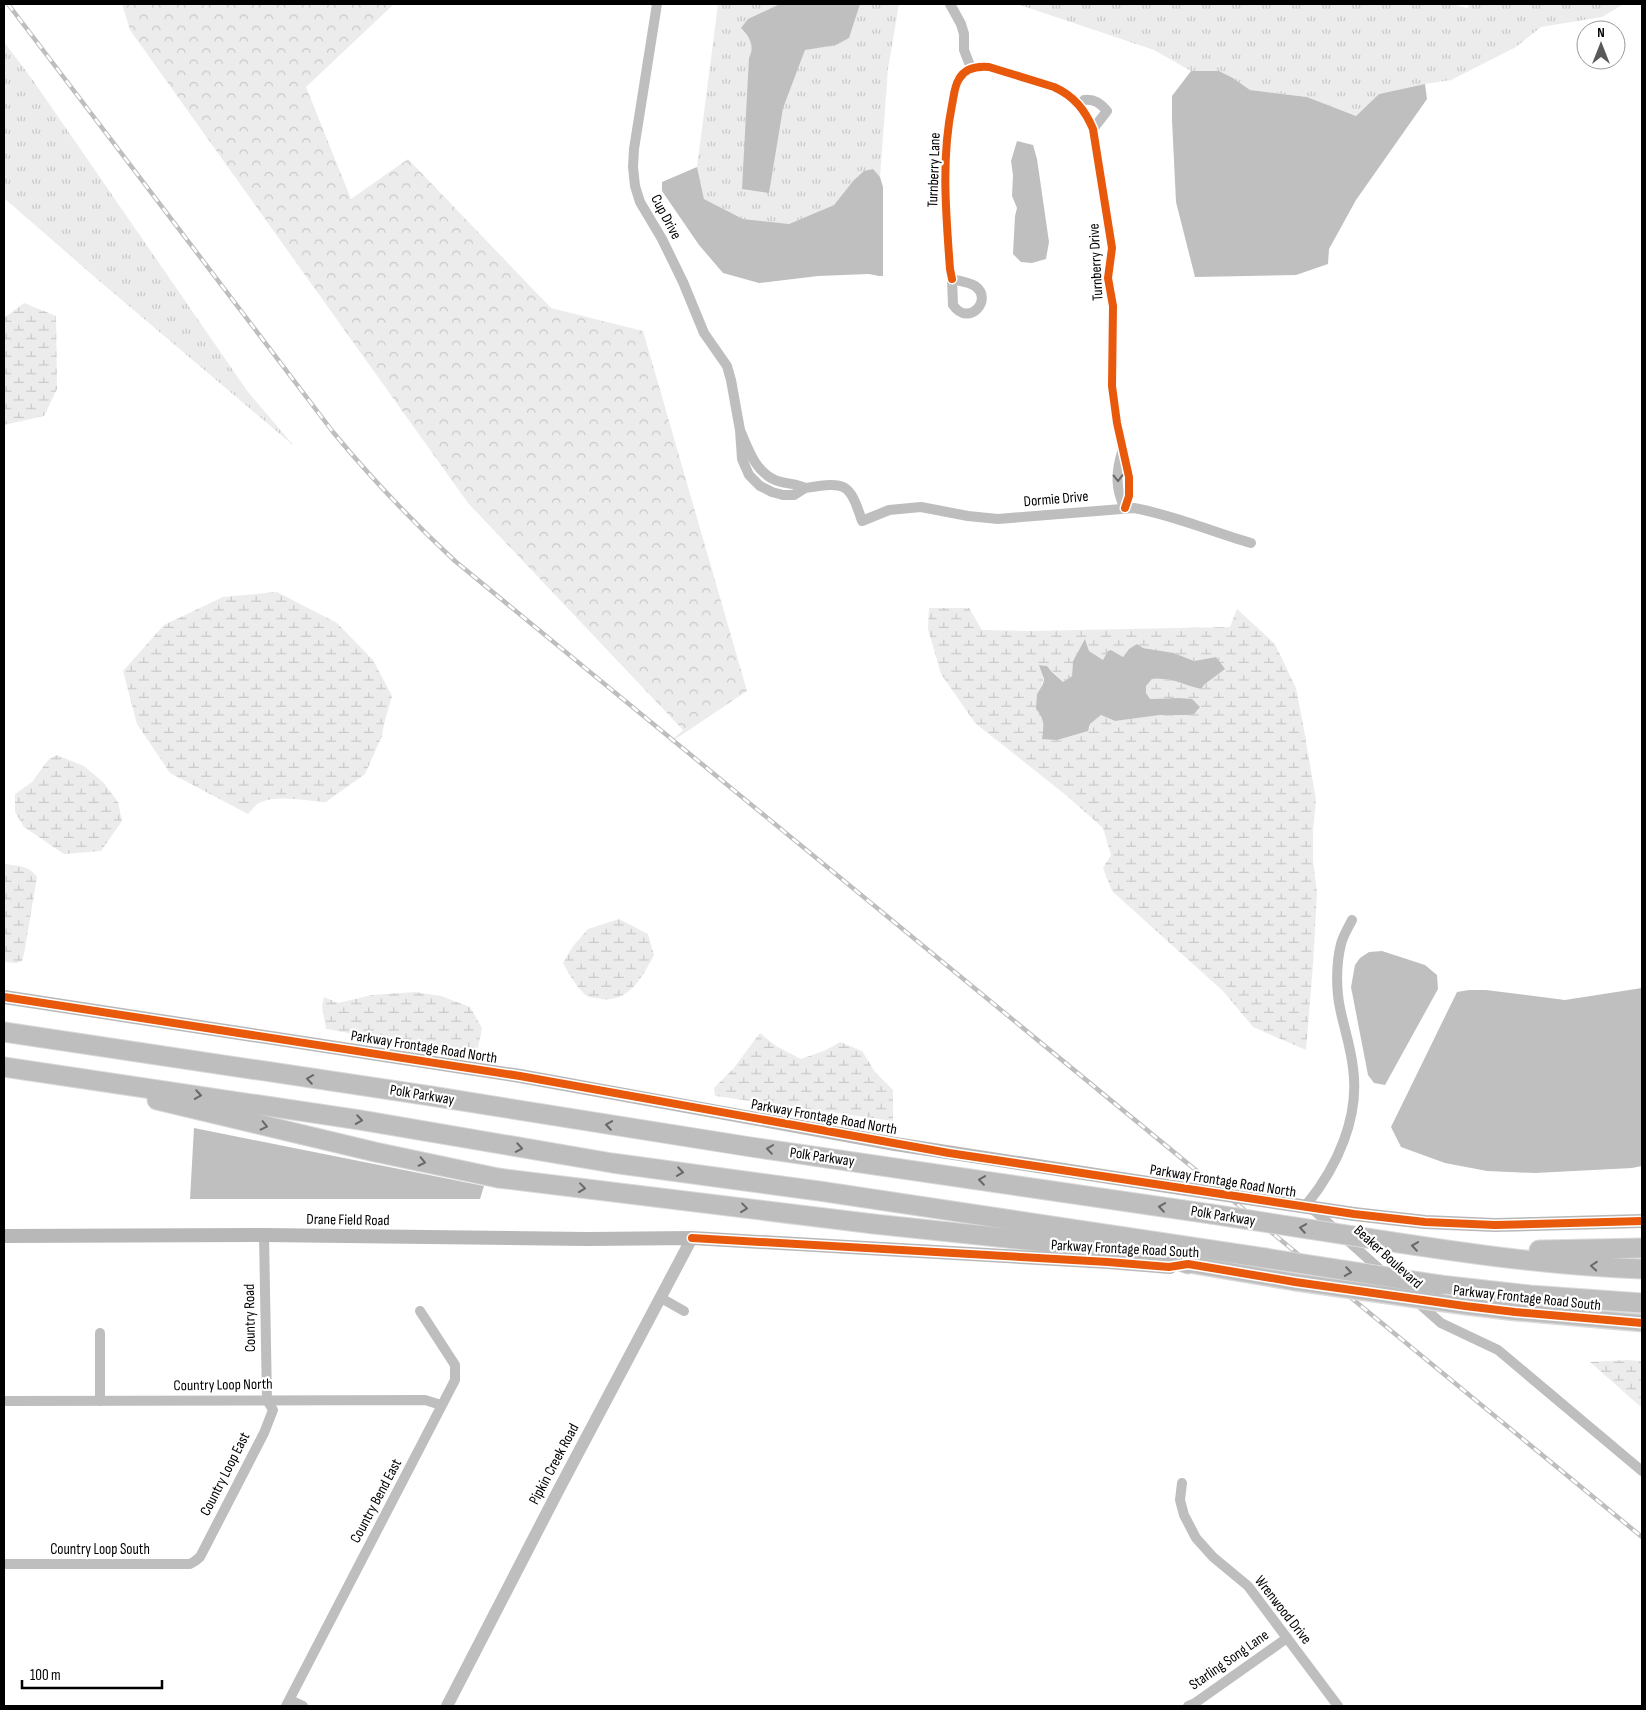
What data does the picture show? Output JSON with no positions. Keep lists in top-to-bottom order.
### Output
{
  "streets": {
    "highway": ["Polk Parkway"],
    "main road": ["Parkway Frontage Road North", "Drane Field Road", "Parkway Frontage Road South"],
    "street": [
      "Turnberry Lane",
      "Cup Drive",
      "Turnberry Drive",
      "Dormie Drive",
      "Beaker Boulevard",
      "Country Road",
      "Country Loop North",
      "Pipkin Creek Road",
      "Country Loop East",
      "Country Bend East",
      "Country Loop South",
      "Wrenwood Drive",
      "Starling Song Lane"
    ]
  },
  "crossings": [
    ["Turnberry Lane", "Turnberry Drive"],
    ["Turnberry Drive", "Dormie Drive"],
    ["Drane Field Road", "Parkway Frontage Road South"],
    ["Drane Field Road", "Country Road"],
    ["Drane Field Road", "Pipkin Creek Road"],
    ["Parkway Frontage Road South", "Pipkin Creek Road"],
    ["Country Road", "Country Loop North"],
    ["Country Road", "Country Loop East"],
    ["Country Loop North", "Country Loop East"],
    ["Country Loop North", "Country Bend East"],
    ["Country Loop East", "Country Loop South"],
    ["Wrenwood Drive", "Starling Song Lane"]
  ],
  "scale_bar": "100 m",
  "north": "top"
}
